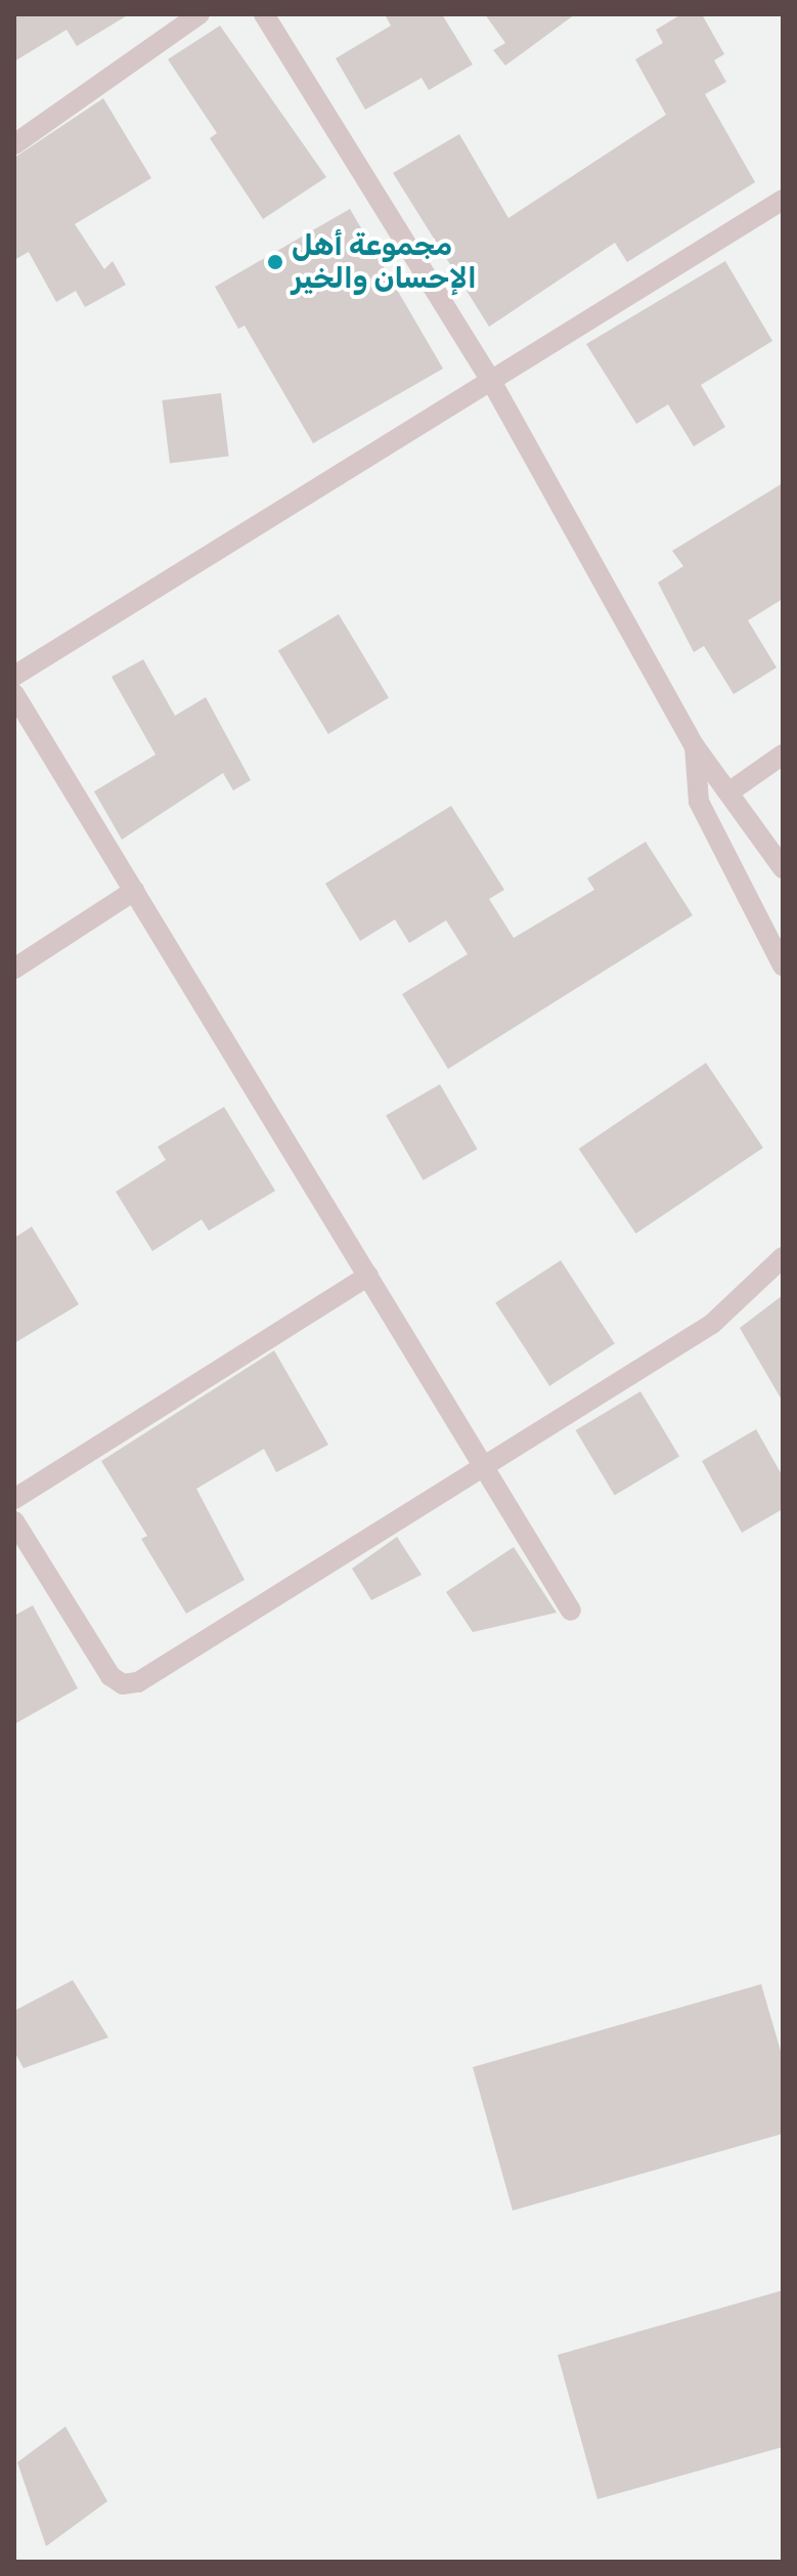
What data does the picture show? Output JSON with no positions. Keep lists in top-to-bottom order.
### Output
{
  "places": ["مجموعة أهل الإحسان والخير"]
}
